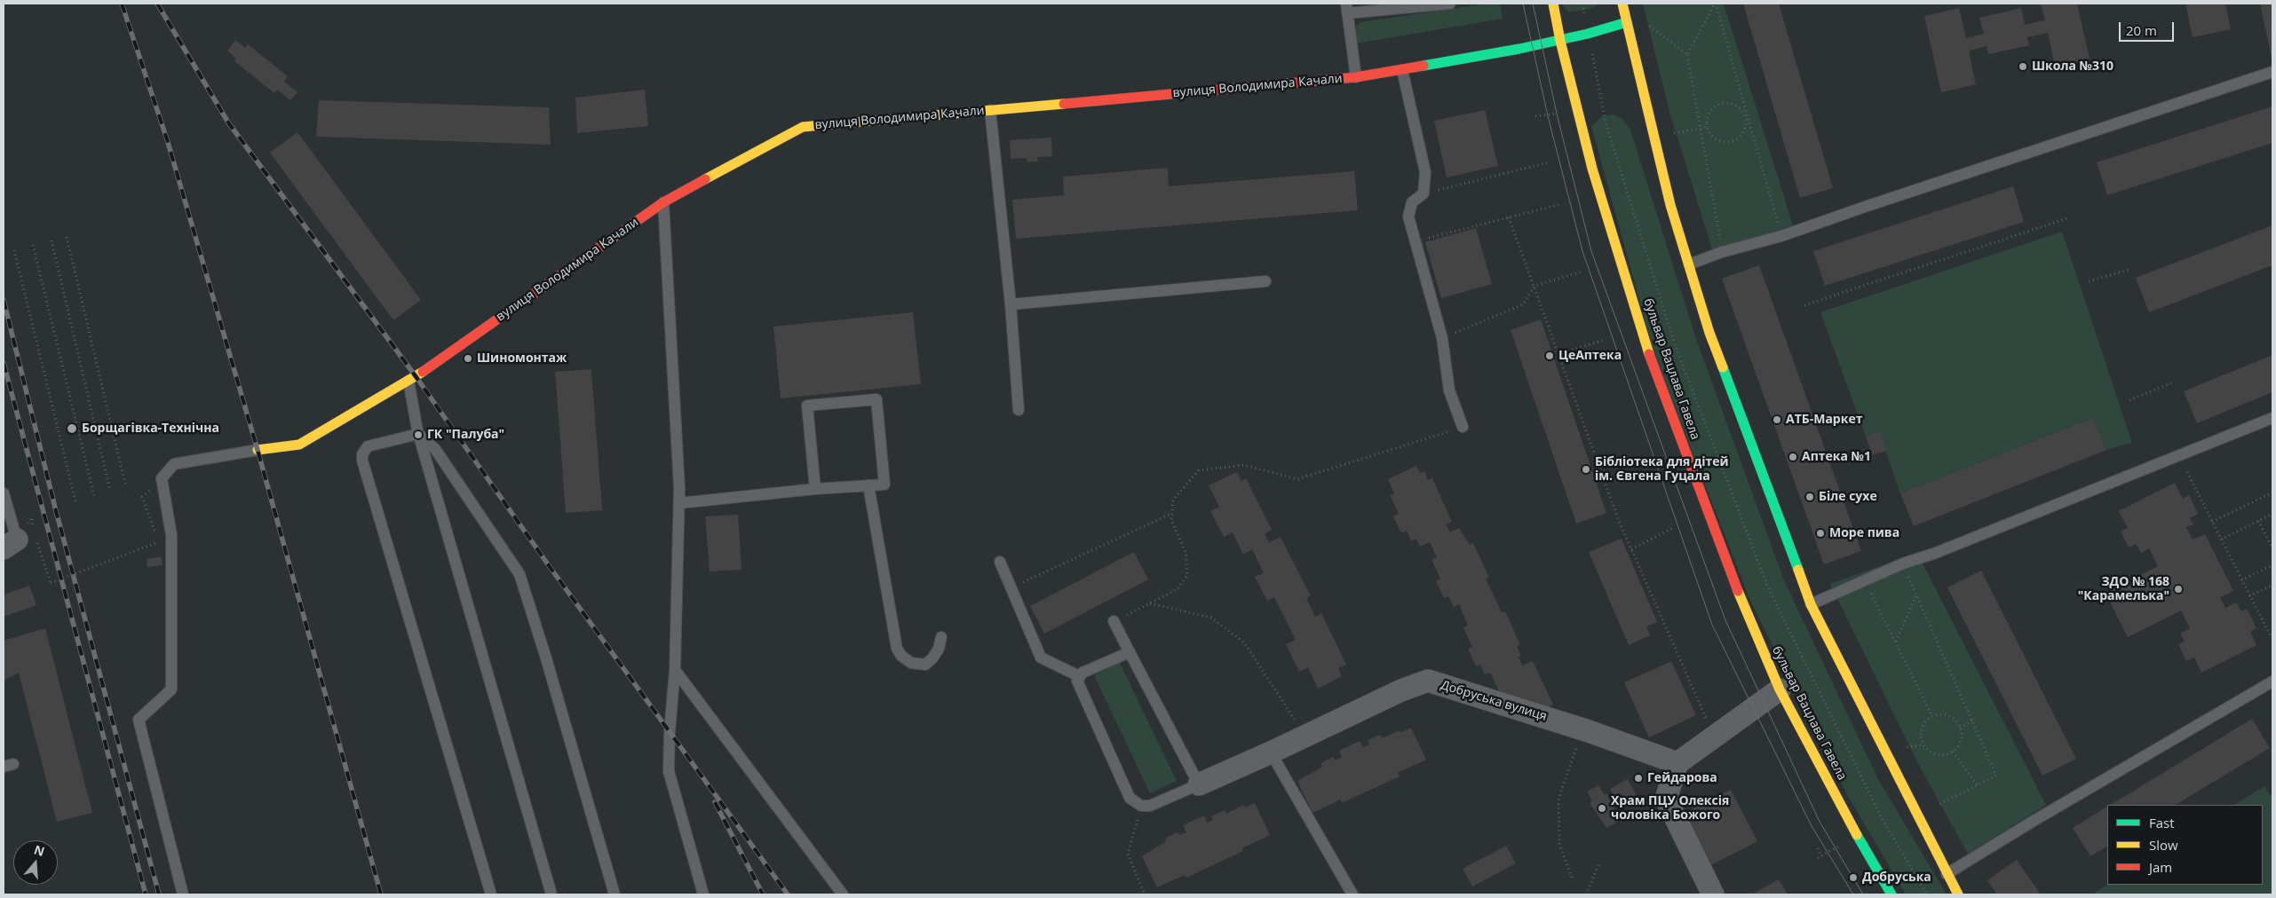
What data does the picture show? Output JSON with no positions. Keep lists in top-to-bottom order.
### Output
{
  "streets": {
    "main road": ["вулиця Володимира Качали", "бульвар Вацлава Гавела"],
    "street": ["Добруська вулиця"]
  },
  "crossings": [
    ["вулиця Володимира Качали", "бульвар Вацлава Гавела"]
  ],
  "places": [
    "Школа №310",
    "ЦеАптека",
    "Шиномонтаж",
    "АТБ-Маркет",
    "Борщагівка-Технічна",
    "ГК \"Палуба\"",
    "Аптека №1",
    "Бібліотека для дітей ім. Євгена Гуцала",
    "Біле сухе",
    "Море пива",
    "ЗДО № 168 \"Карамелька\"",
    "Гейдарова",
    "Храм ПЦУ Олексія чоловіка Божого",
    "Добруська"
  ],
  "legend": ["Fast", "Slow", "Jam"],
  "scale_bar": "20 m",
  "north": "top"
}
